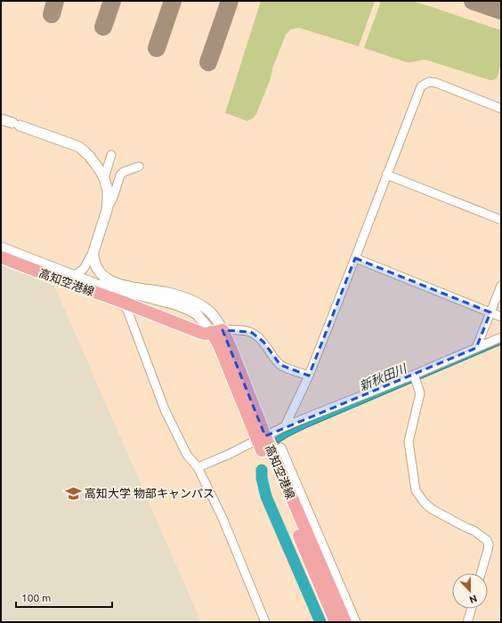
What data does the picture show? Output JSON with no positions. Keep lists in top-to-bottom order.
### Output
{
  "streets": {
    "main road": ["高知空港線"]
  },
  "water": ["新秋田川"],
  "places": {
    "school or university": ["高知大学 物部キャンパス"]
  },
  "scale_bar": "100 m",
  "north": "bottom"
}
